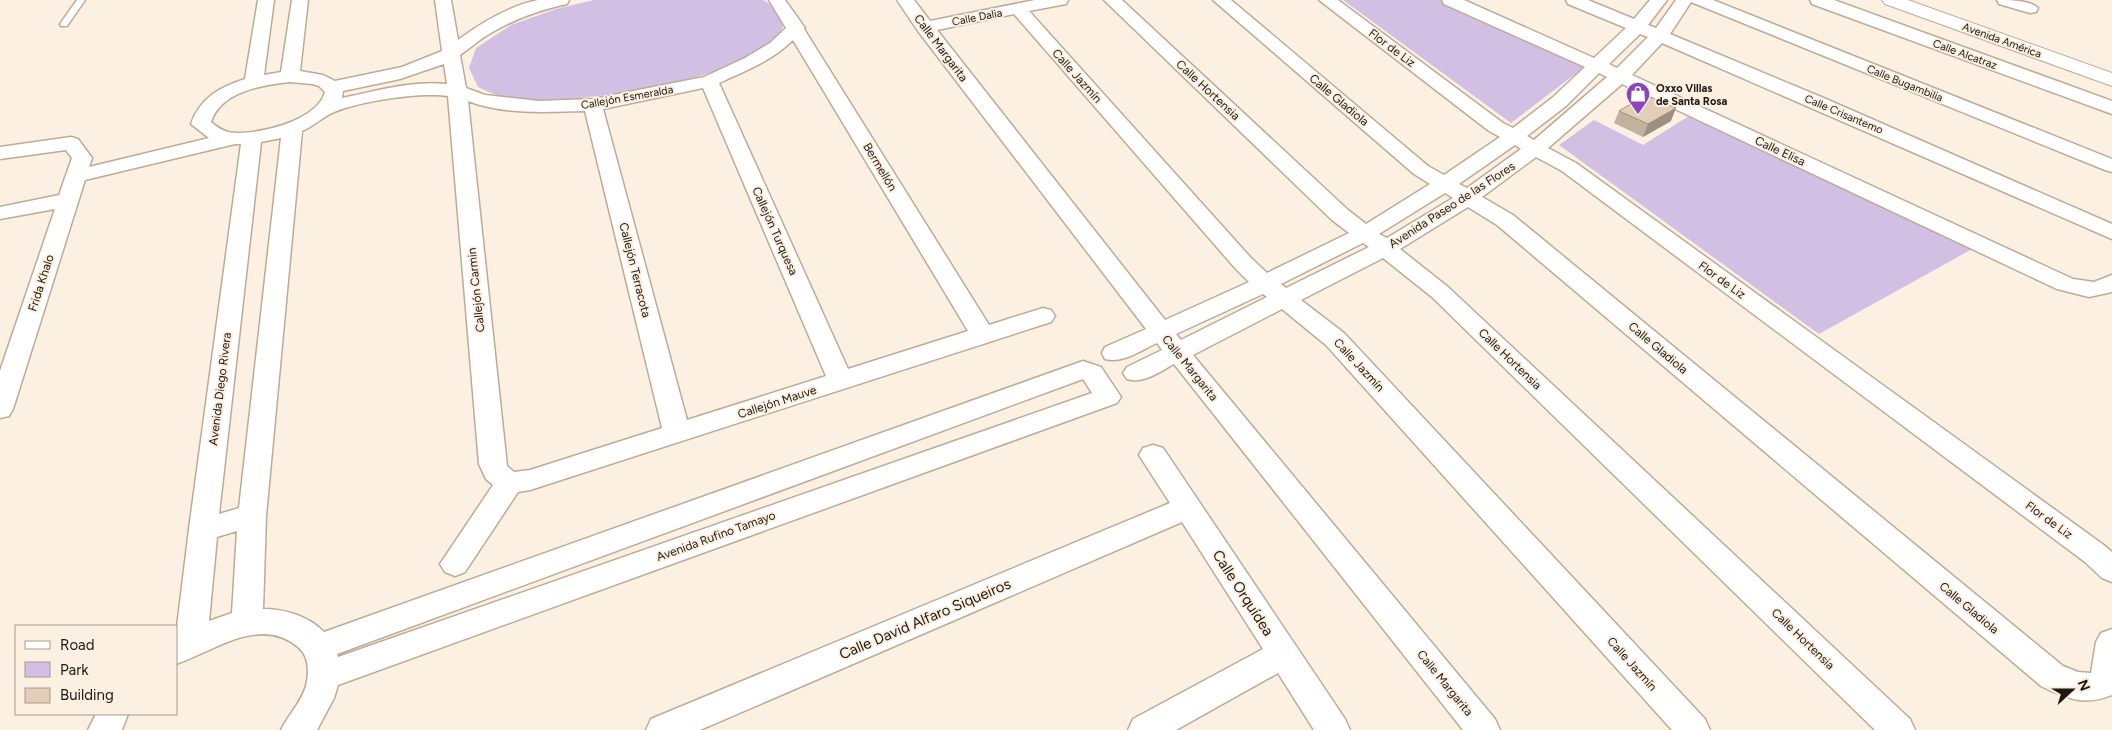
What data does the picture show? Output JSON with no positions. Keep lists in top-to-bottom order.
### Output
{
  "streets": {
    "main road": ["Avenida América"],
    "street": [
      "Calle Dalia",
      "Calle Margarita",
      "Flor de Liz",
      "Calle Alcatraz",
      "Calle Jazmín",
      "Calle Bugambilia",
      "Calle Hortensia",
      "Callejón Esmeralda",
      "Calle Gladiola",
      "Calle Crisantemo",
      "Calle Elisa",
      "Bermellón",
      "Avenida Paseo de las Flores",
      "Callejón Turquesa",
      "Callejón Terracota",
      "Frida Khalo",
      "Callejón Carmin",
      "Avenida Diego Rivera",
      "Callejón Mauve",
      "Avenida Rufino Tamayo",
      "Calle Orquídea",
      "Calle David Alfaro Siqueiros"
    ]
  },
  "crossings": [
    ["Calle Dalia", "Calle Margarita"],
    ["Calle Dalia", "Calle Jazmín"],
    ["Calle Margarita", "Avenida Paseo de las Flores"],
    ["Flor de Liz", "Avenida Paseo de las Flores"],
    ["Calle Jazmín", "Avenida Paseo de las Flores"],
    ["Calle Hortensia", "Avenida Paseo de las Flores"],
    ["Callejón Esmeralda", "Bermellón"],
    ["Callejón Esmeralda", "Callejón Turquesa"],
    ["Callejón Esmeralda", "Callejón Terracota"],
    ["Callejón Esmeralda", "Callejón Carmin"],
    ["Calle Gladiola", "Avenida Paseo de las Flores"],
    ["Calle Crisantemo", "Avenida Paseo de las Flores"],
    ["Calle Elisa", "Avenida Paseo de las Flores"],
    ["Bermellón", "Callejón Mauve"],
    ["Callejón Turquesa", "Callejón Mauve"],
    ["Callejón Terracota", "Callejón Mauve"],
    ["Callejón Carmin", "Callejón Mauve"],
    ["Calle Orquídea", "Calle David Alfaro Siqueiros"]
  ],
  "places": {
    "shop": ["Oxxo Villas de Santa Rosa"]
  },
  "legend": ["Road", "Park", "Building"],
  "north": "right"
}
